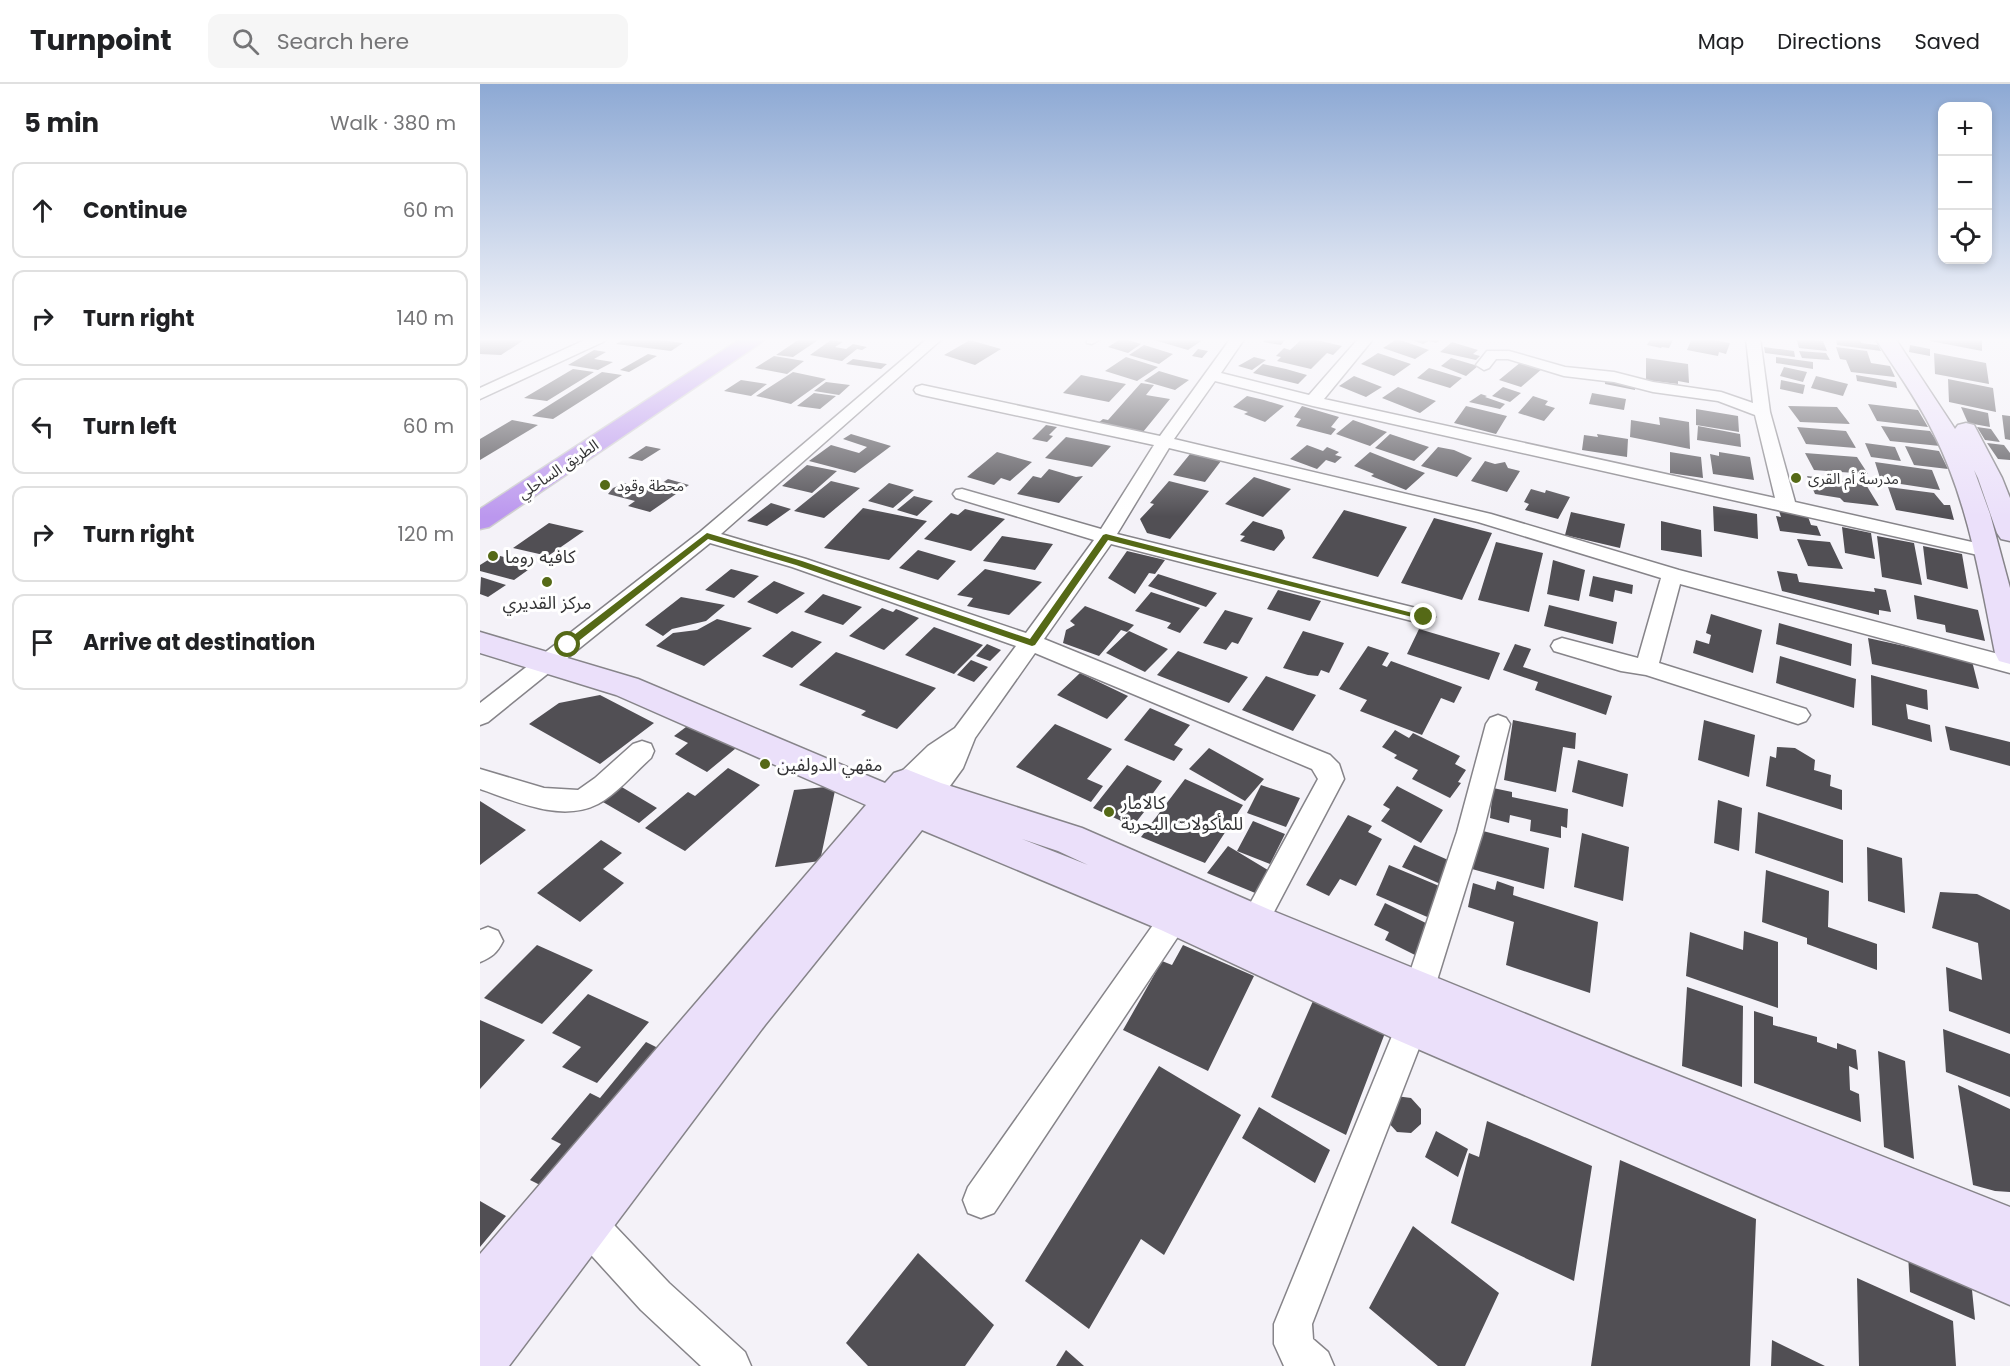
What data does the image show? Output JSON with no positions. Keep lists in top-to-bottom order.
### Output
{
  "streets": {
    "highway": ["الطريق الساحلي"]
  },
  "places": [
    "مدرسة أم القرى",
    "محطة وقود",
    "كافيه روما",
    "مركز القديري",
    "مقهي الدولفين",
    "كالامار للمأكولات البحرية"
  ],
  "page": {
    "header": "Turnpoint",
    "search": "Search here",
    "nav": ["Map", "Directions", "Saved"],
    "heading": ["5 min", "Walk · 380 m"],
    "map_buttons": ["+", "−"],
    "list": [
      ["Continue", "60 m"],
      ["Turn right", "140 m"],
      ["Turn left", "60 m"],
      ["Turn right", "120 m"],
      "Arrive at destination"
    ]
  }
}
